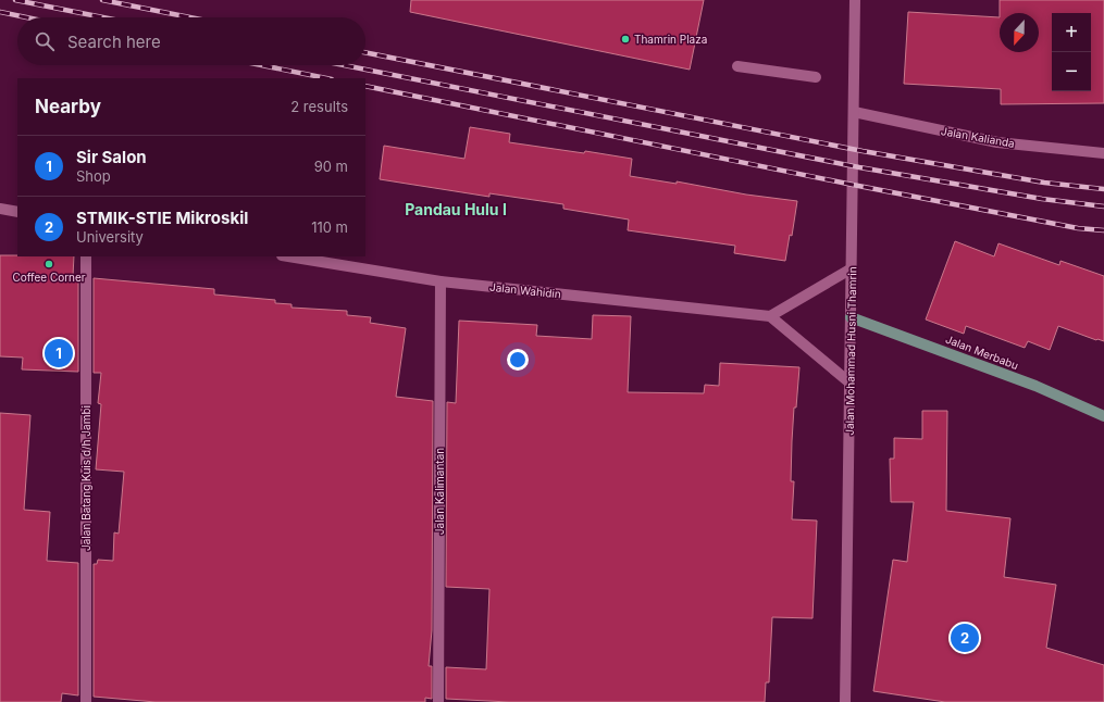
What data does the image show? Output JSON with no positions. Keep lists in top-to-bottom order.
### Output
{
  "streets": {
    "main road": ["Jalan Merbabu"],
    "street": [
      "Jalan Kalianda",
      "Jalan Wahidin",
      "Jalan Mohammad Husni Thamrin",
      "Jalan Batang Kuis d/h Jambi",
      "Jalan Kalimantan"
    ]
  },
  "crossings": [
    ["Jalan Kalianda", "Jalan Mohammad Husni Thamrin"],
    ["Jalan Wahidin", "Jalan Kalimantan"],
    ["Jalan Mohammad Husni Thamrin", "Jalan Merbabu"]
  ],
  "districts": ["Pandau Hulu I"],
  "places": ["Thamrin Plaza", "Coffee Corner"],
  "north": "bottom",
  "page": {
    "map_buttons": ["+", "−"],
    "search": "Search here",
    "heading": ["Nearby", "2 results"],
    "list": [
      {
        "mark": "1",
        "name": "Sir Salon",
        "note": "Shop",
        "value": "90 m"
      },
      {
        "mark": "2",
        "name": "STMIK-STIE Mikroskil",
        "note": "University",
        "value": "110 m"
      }
    ],
    "pins": ["1", "2"]
  }
}
